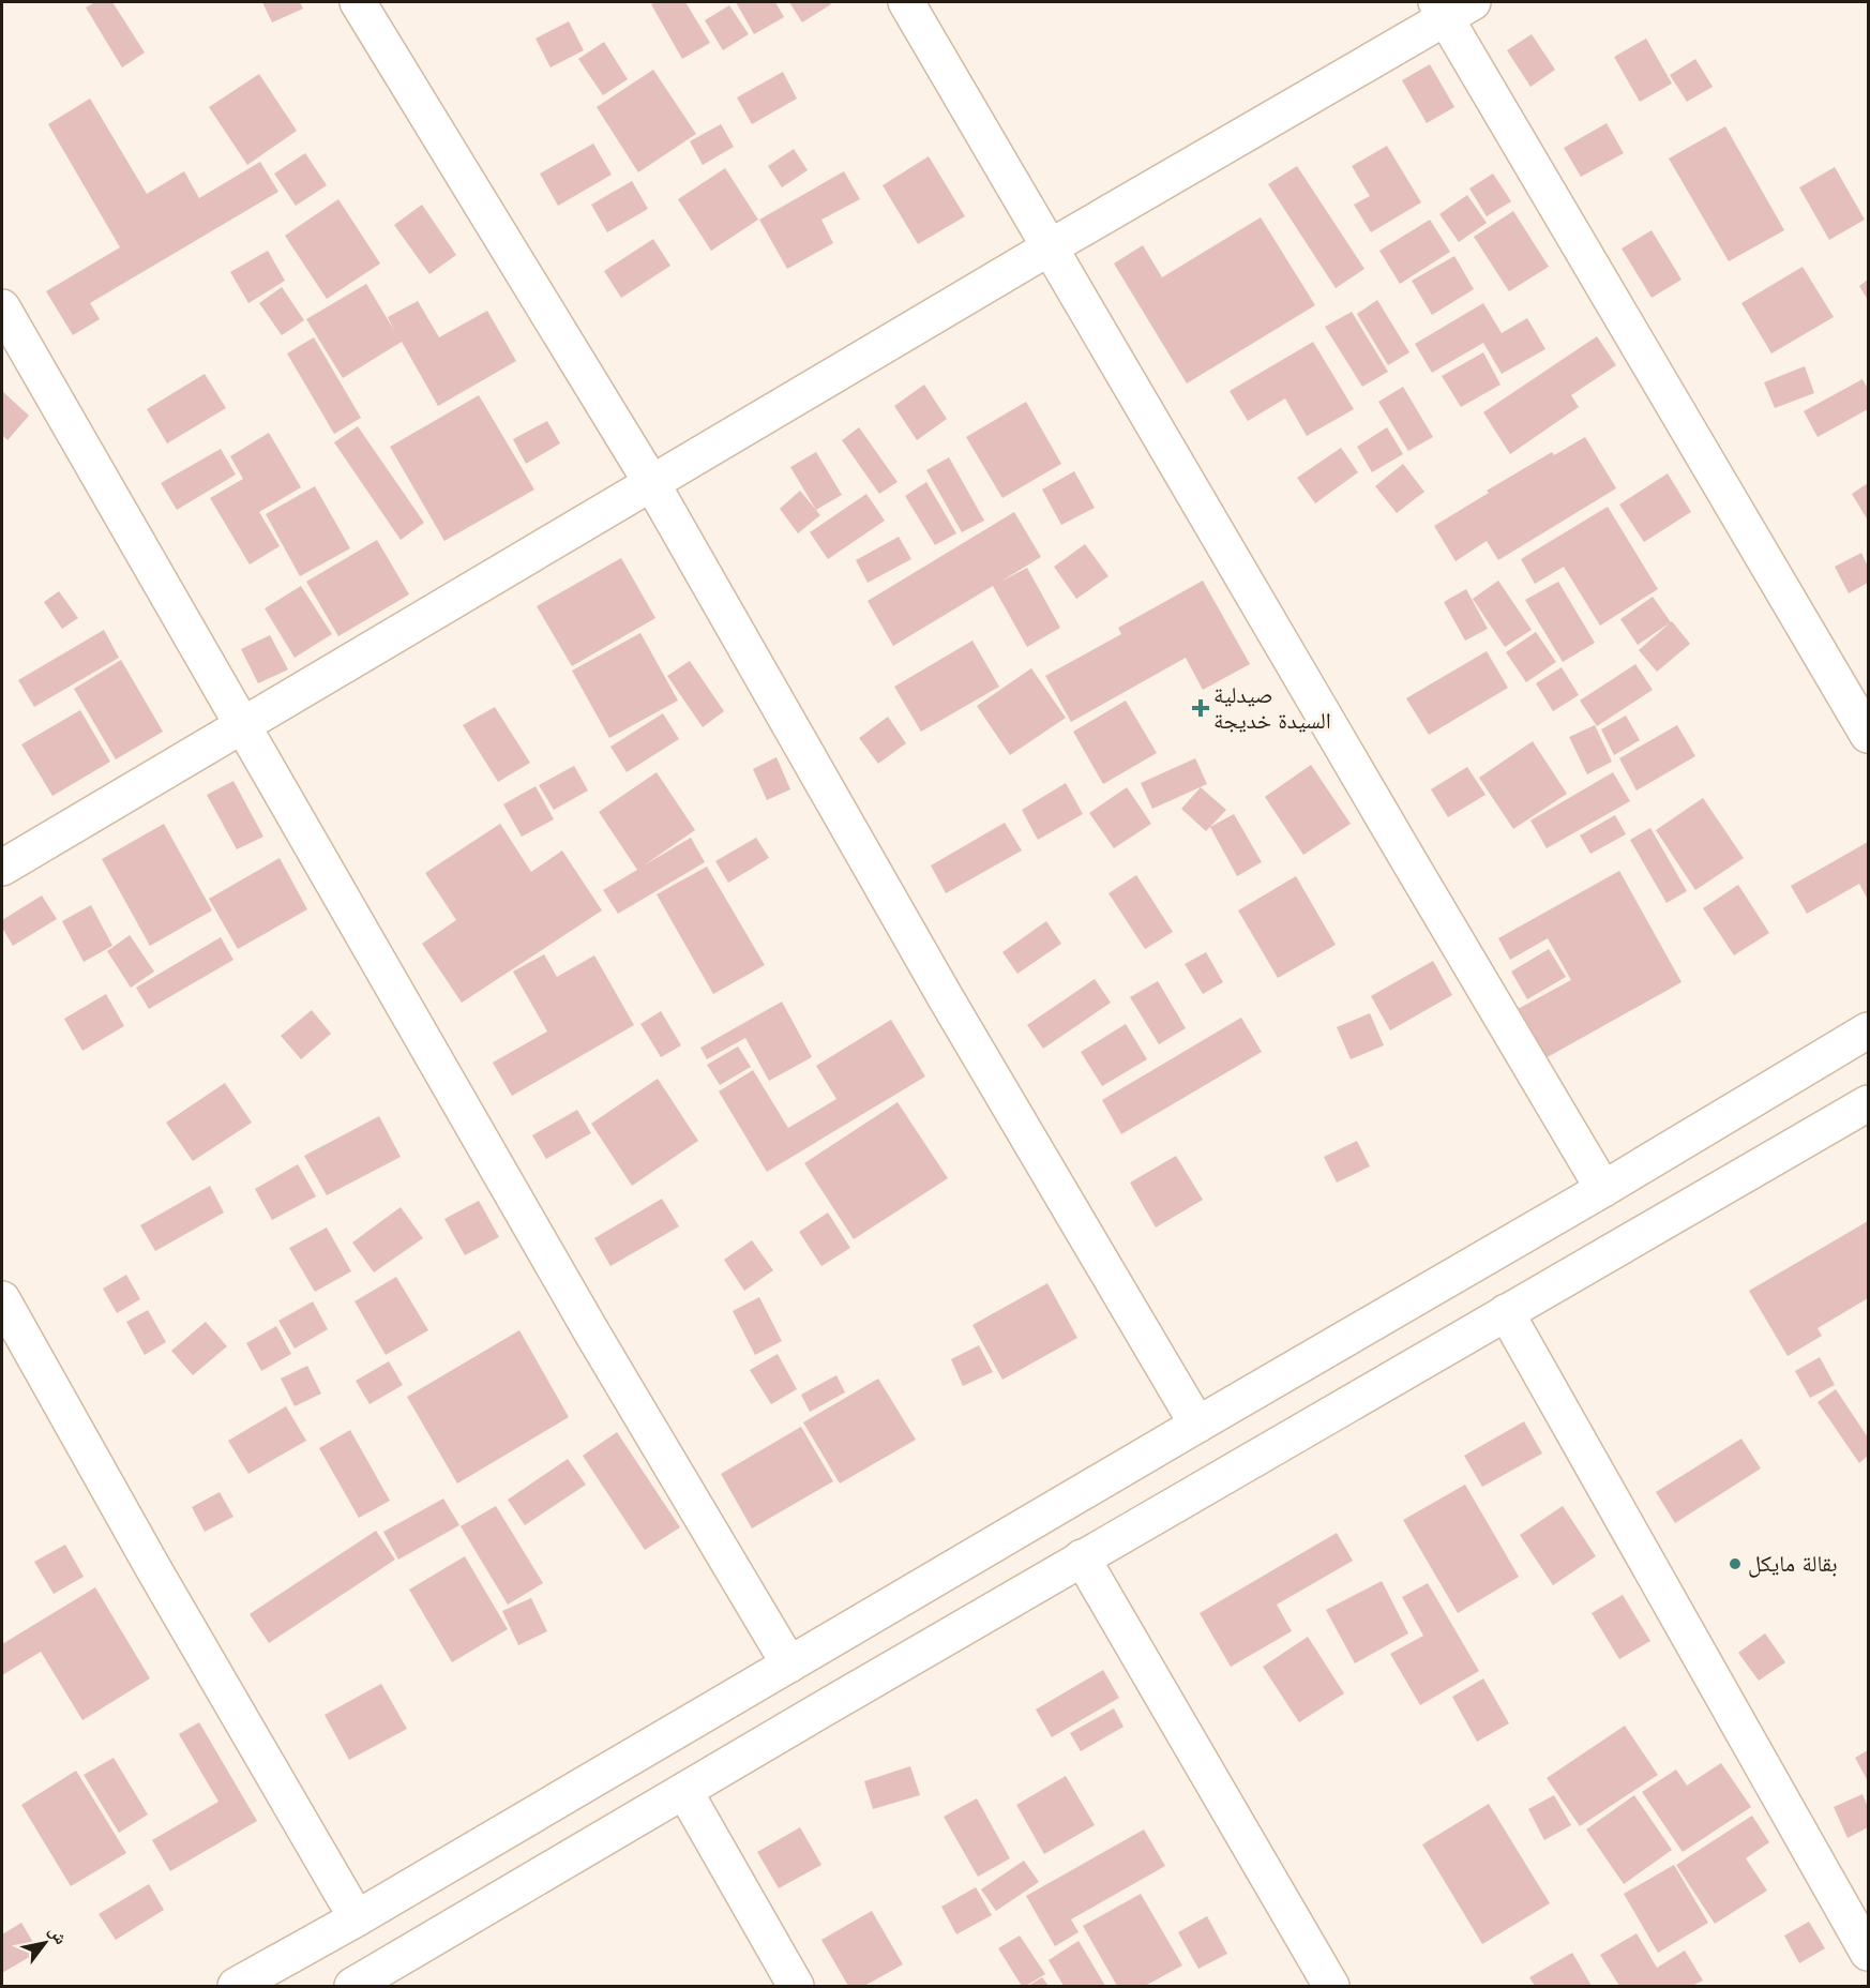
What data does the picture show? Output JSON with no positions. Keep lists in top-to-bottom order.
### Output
{
  "places": {
    "health": ["صيدلية السيدة خديجة"],
    "other": ["بقالة مايكل"]
  },
  "north": "top right"
}
